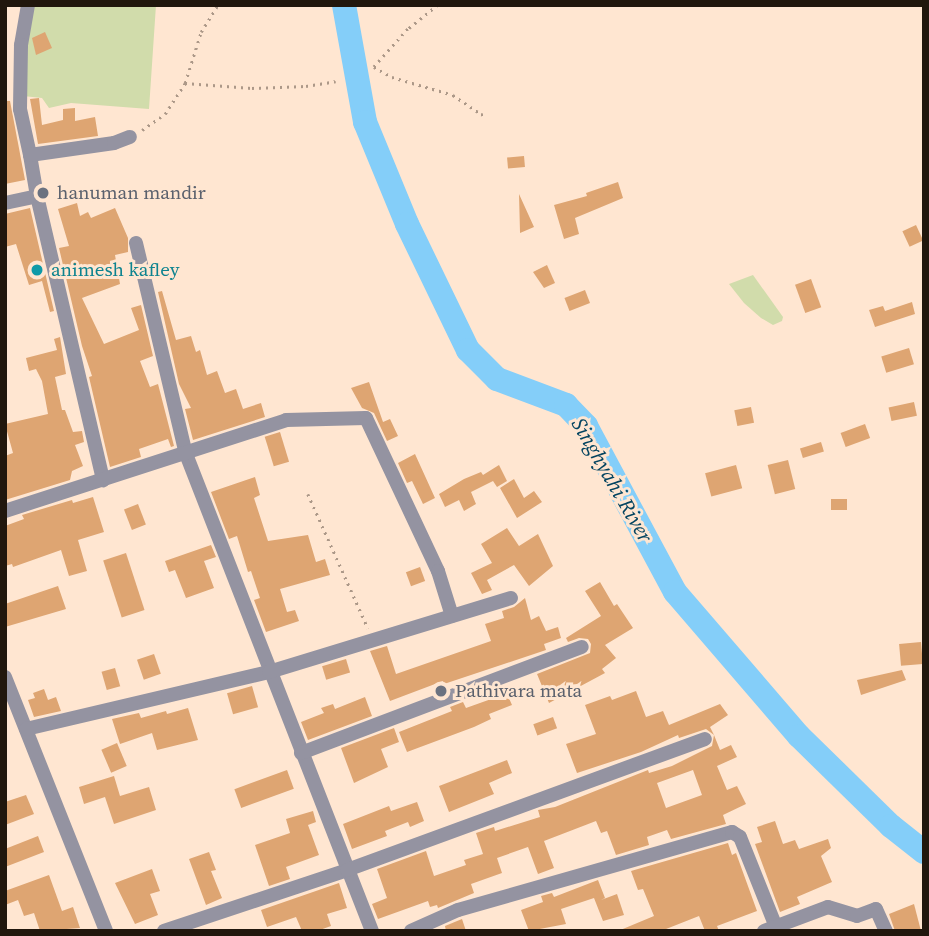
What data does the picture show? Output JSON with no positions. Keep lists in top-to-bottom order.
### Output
{
  "water": ["Singhyahi River"],
  "places": ["hanuman mandir", "animesh kafley", "Pathivara mata"]
}
